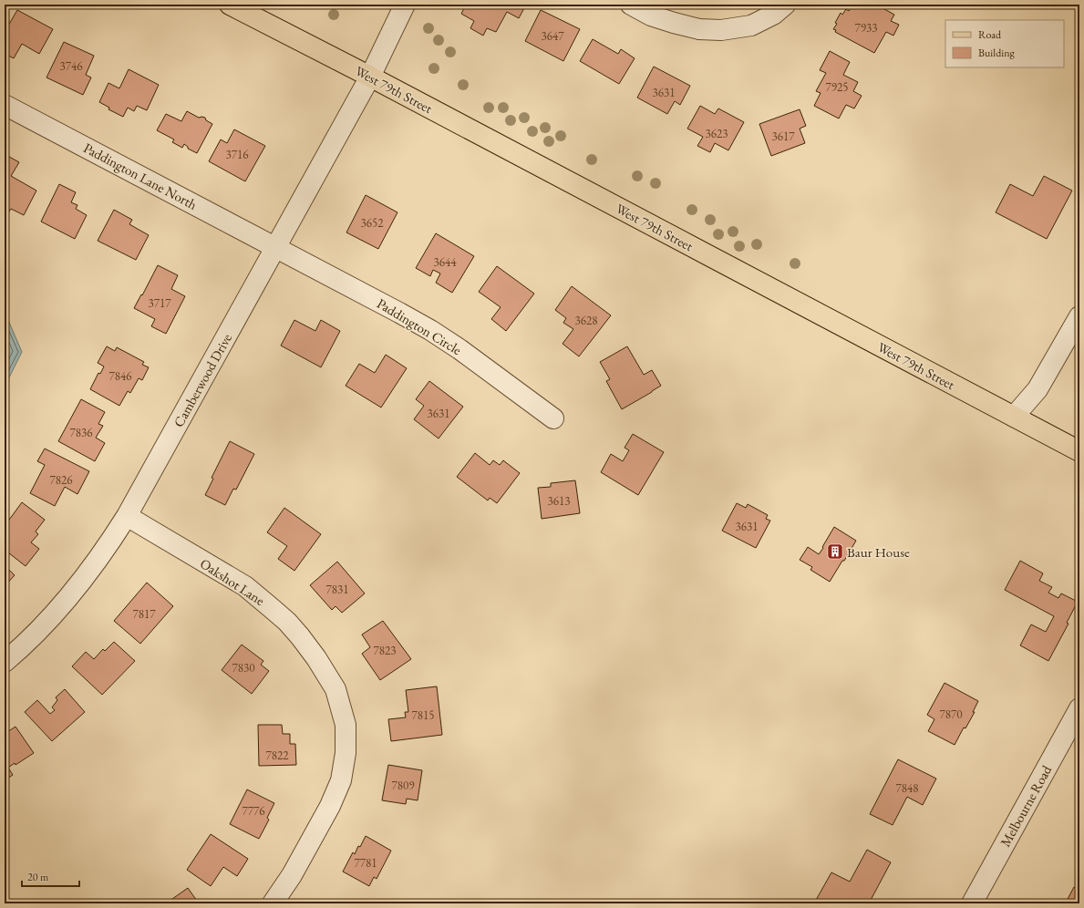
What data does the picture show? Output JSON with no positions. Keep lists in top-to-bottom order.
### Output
{
  "streets": {
    "main road": ["West 79th Street"],
    "street": [
      "Paddington Lane North",
      "Paddington Circle",
      "Camberwood Drive",
      "Oakshot Lane",
      "Melbourne Road"
    ]
  },
  "crossings": [
    ["West 79th Street", "Camberwood Drive"],
    ["Paddington Lane North", "Paddington Circle"],
    ["Paddington Lane North", "Camberwood Drive"],
    ["Paddington Circle", "Camberwood Drive"],
    ["Camberwood Drive", "Oakshot Lane"]
  ],
  "places": {
    "building": ["Baur House"]
  },
  "house_numbers": [
    "7933",
    "3647",
    "3746",
    "7925",
    "3631",
    "3623",
    "3617",
    "3716",
    "3652",
    "3644",
    "3717",
    "3628",
    "7846",
    "3631",
    "7836",
    "7826",
    "3613",
    "3631",
    "7831",
    "7817",
    "7823",
    "7830",
    "7870",
    "7815",
    "7822",
    "7809",
    "7848",
    "7776",
    "7781"
  ],
  "legend": ["Road", "Building"],
  "scale_bar": "20 m"
}
